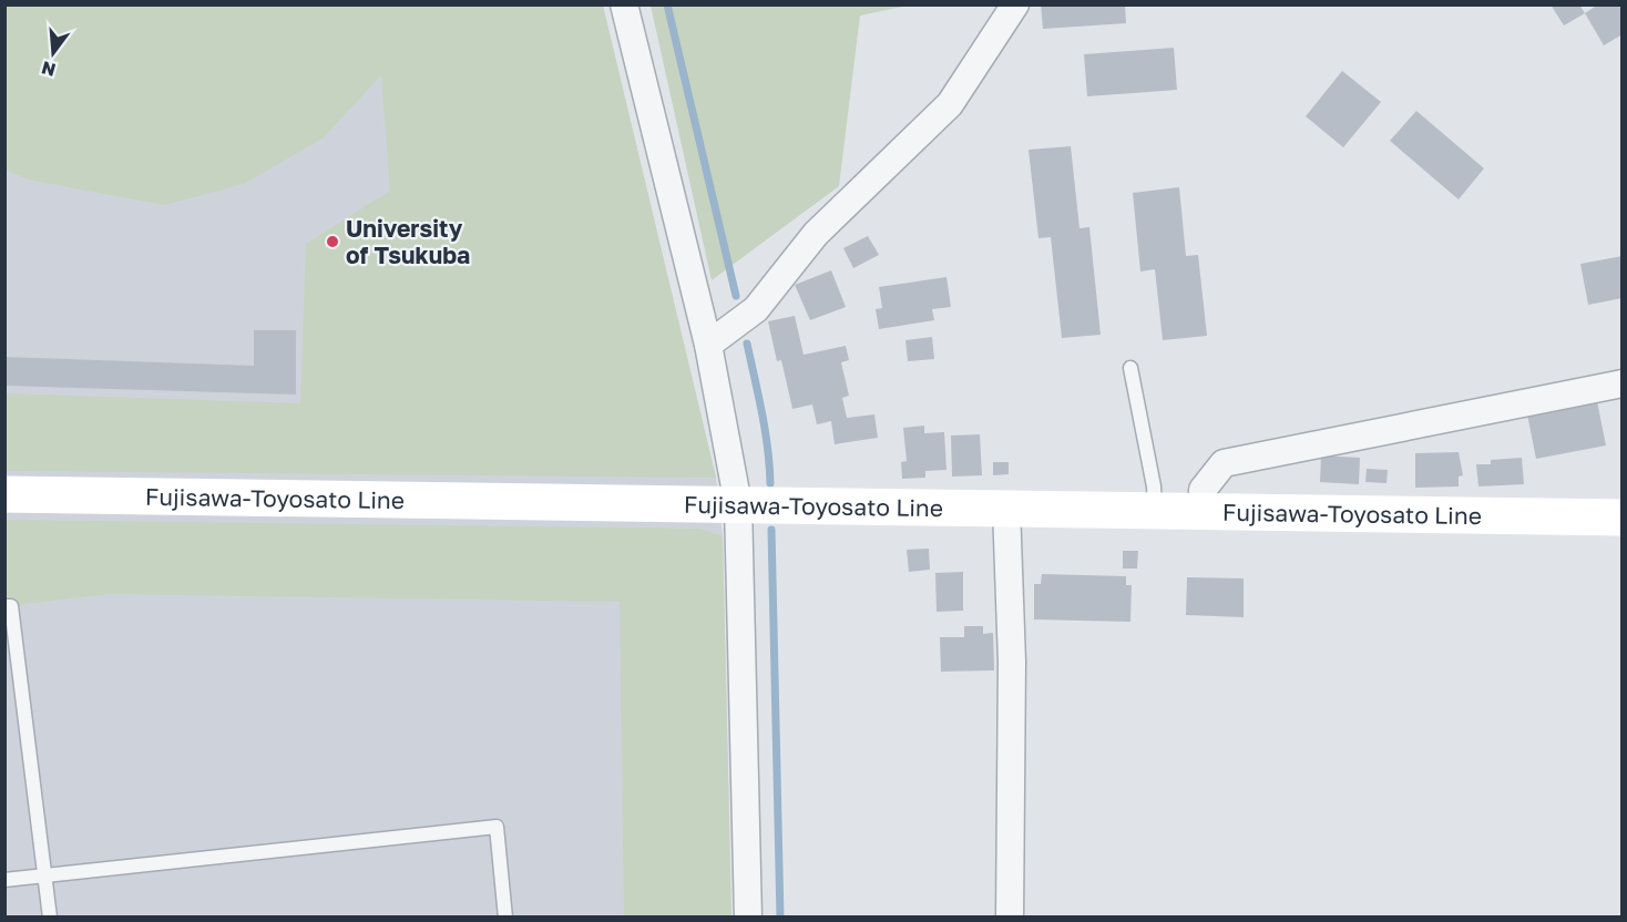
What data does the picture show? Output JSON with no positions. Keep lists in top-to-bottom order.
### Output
{
  "streets": {
    "main road": ["Fujisawa-Toyosato Line"]
  },
  "places": ["University of Tsukuba"],
  "north": "bottom"
}
